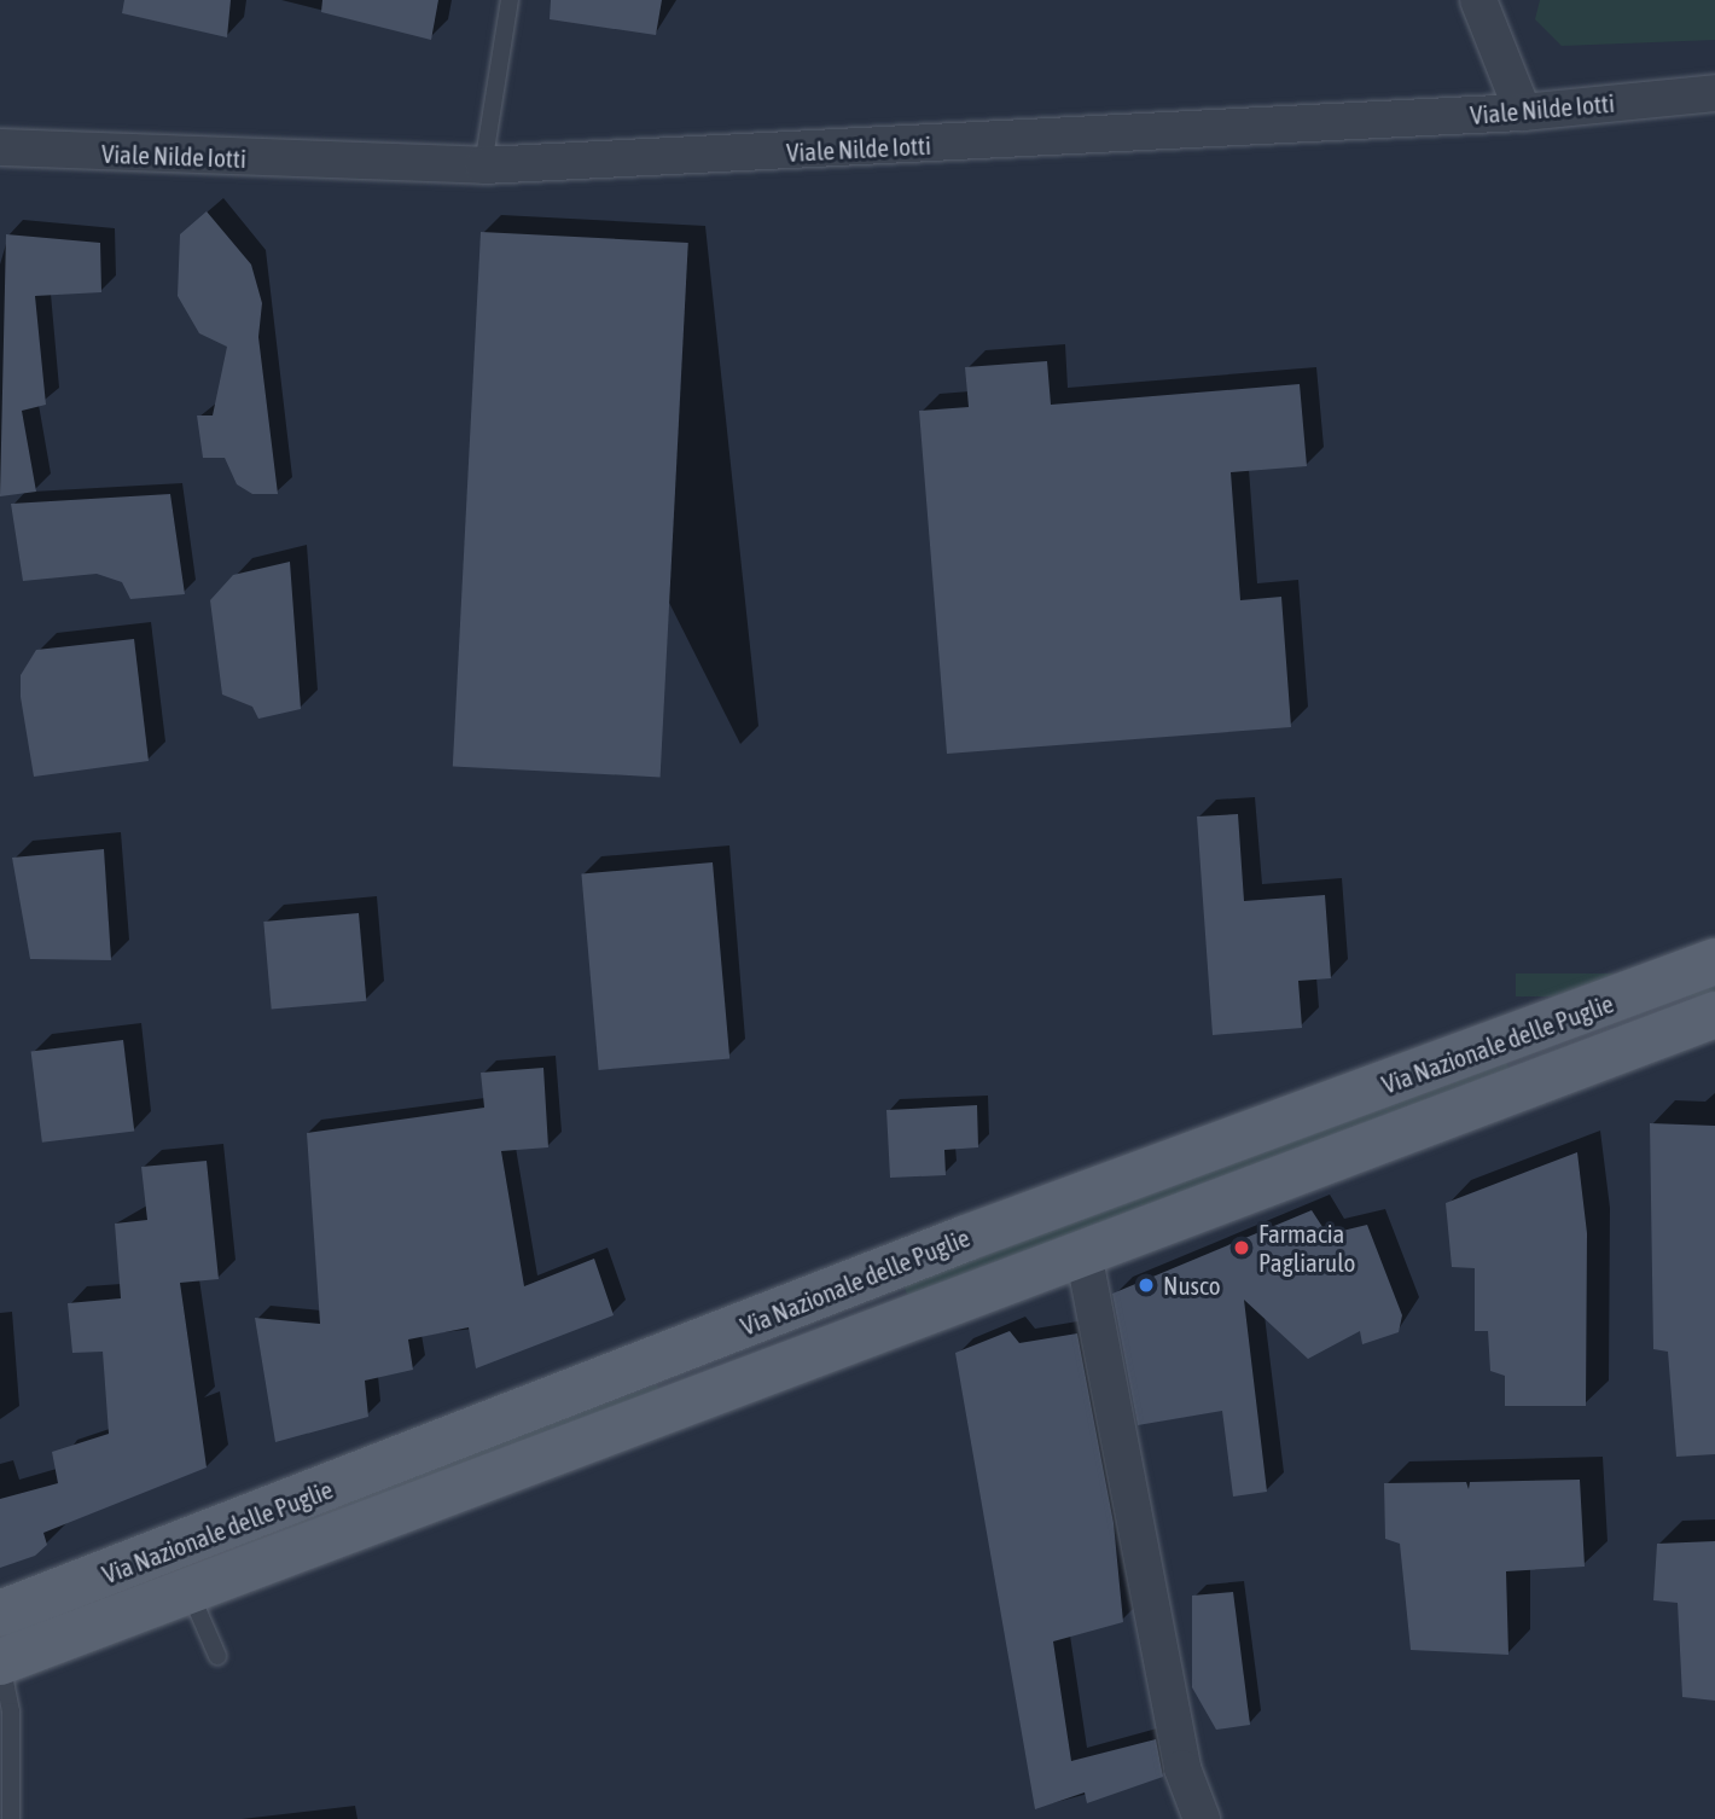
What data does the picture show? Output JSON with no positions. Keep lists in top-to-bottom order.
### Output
{
  "streets": {
    "main road": ["Via Nazionale delle Puglie"],
    "street": ["Viale Nilde Iotti"]
  },
  "places": ["Farmacia Pagliarulo", "Nusco"]
}
